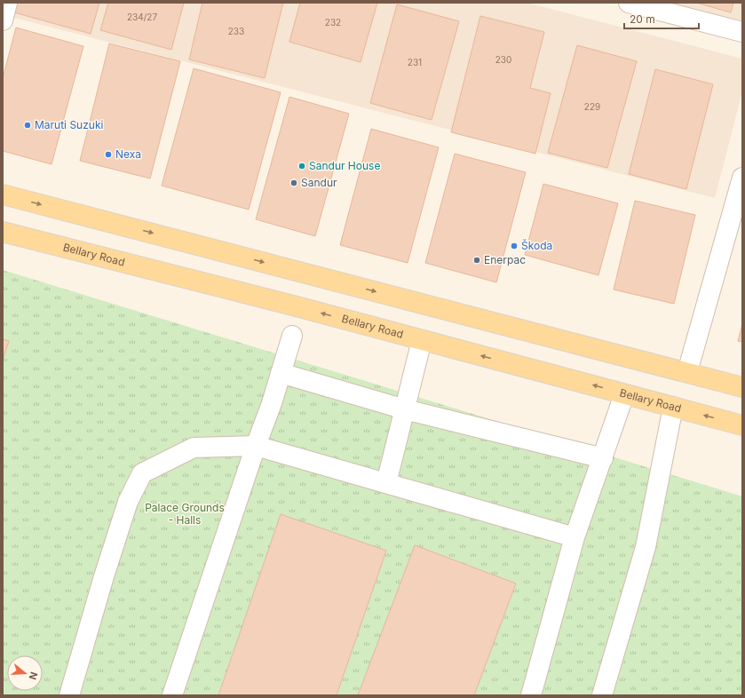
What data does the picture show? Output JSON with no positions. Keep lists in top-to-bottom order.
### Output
{
  "streets": {
    "main road": ["Bellary Road"]
  },
  "parks": ["Palace Grounds - Halls"],
  "places": [
    "Maruti Suzuki",
    "Nexa",
    "Sandur House",
    "Sandur",
    "Škoda",
    "Enerpac"
  ],
  "house_numbers": [
    "234/27",
    "232",
    "233",
    "230",
    "231",
    "229"
  ],
  "scale_bar": "20 m",
  "north": "right"
}
